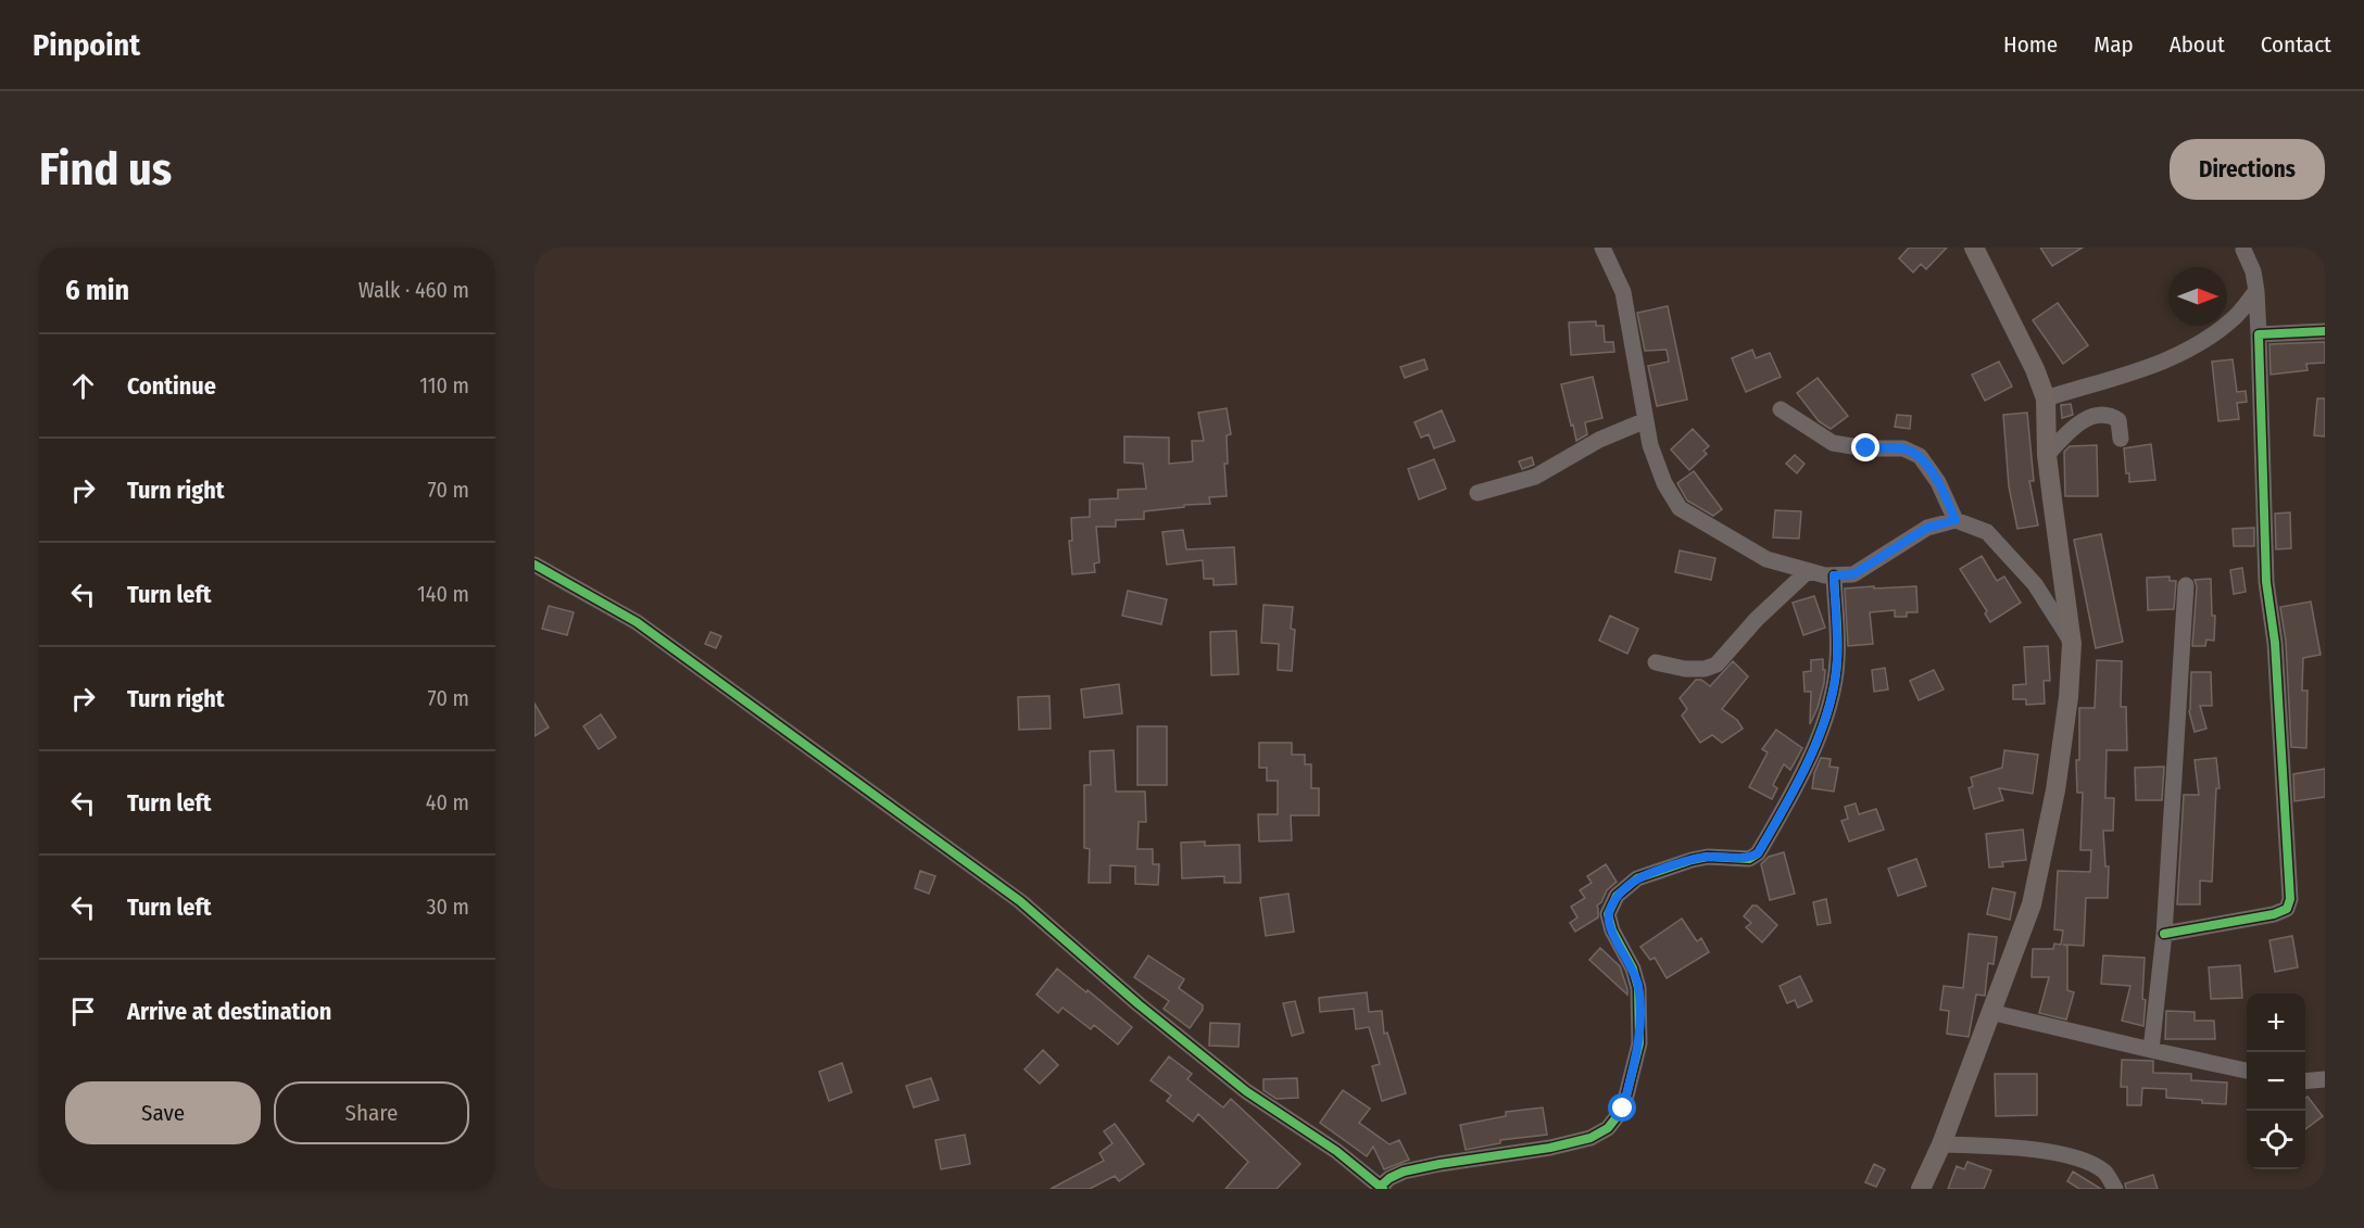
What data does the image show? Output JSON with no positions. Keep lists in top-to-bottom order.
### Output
{
  "north": "right",
  "page": {
    "header": "Pinpoint",
    "nav": [
      "Home",
      "Map",
      "About",
      "Contact"
    ],
    "buttons": [
      "Directions",
      ["Save", "Share"]
    ],
    "title": "Find us",
    "heading": ["6 min", "Walk · 460 m"],
    "list": [
      ["Continue", "110 m"],
      ["Turn right", "70 m"],
      ["Turn left", "140 m"],
      ["Turn right", "70 m"],
      ["Turn left", "40 m"],
      ["Turn left", "30 m"],
      "Arrive at destination"
    ],
    "map_buttons": ["+", "−"]
  }
}
